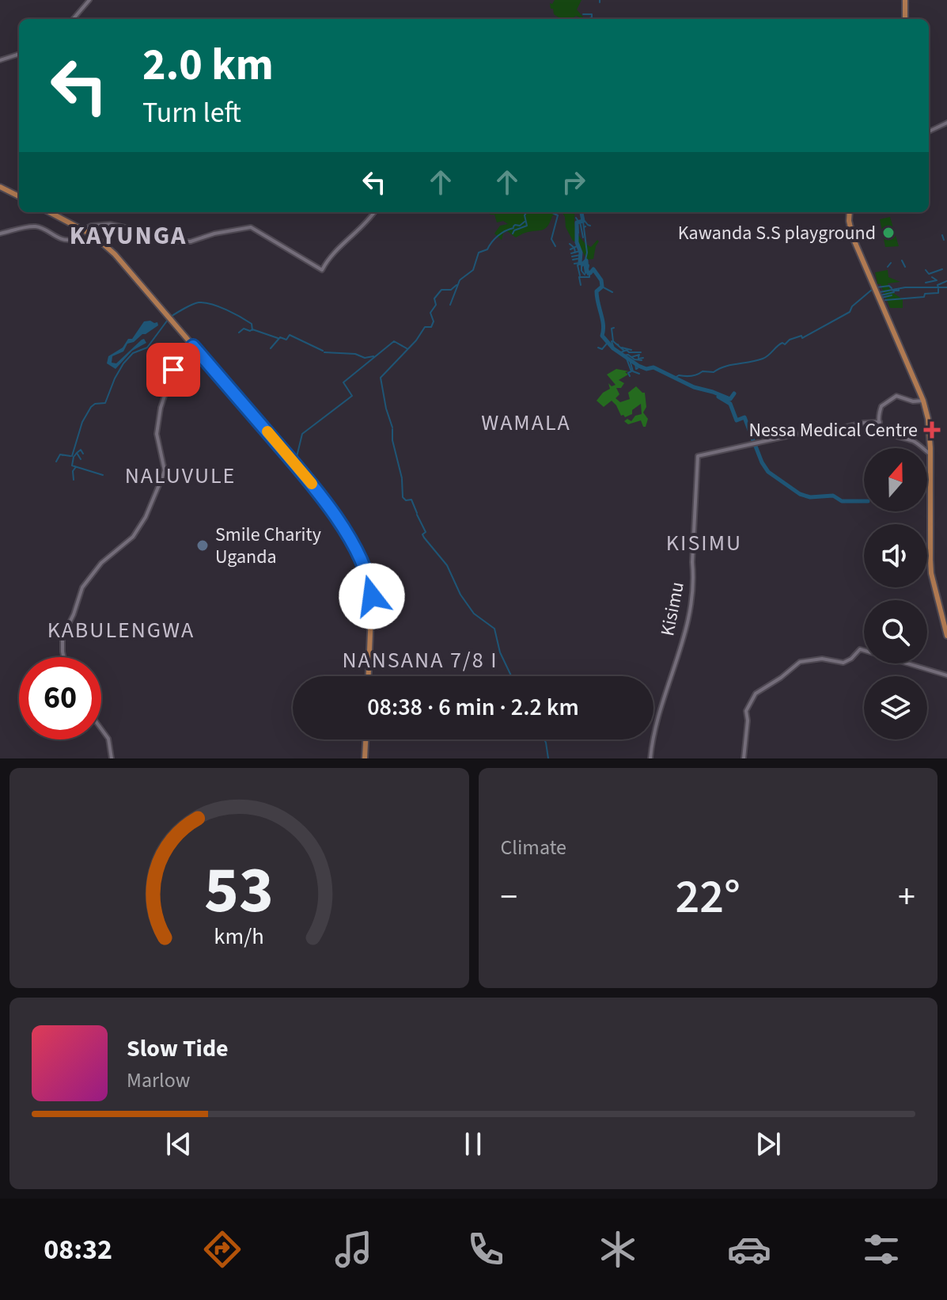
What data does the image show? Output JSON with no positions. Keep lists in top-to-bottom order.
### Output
{
  "streets": {
    "street": ["Kisimu"]
  },
  "districts": [
    "KAYUNGA",
    "WAMALA",
    "NALUVULE",
    "KISIMU",
    "KABULENGWA",
    "NANSANA 7/8 I"
  ],
  "places": {
    "other": ["Kawanda S.S playground", "Smile Charity Uganda"],
    "health": ["Nessa Medical Centre"]
  },
  "north": "top",
  "page": {
    "turn": ["2.0 km", "Turn left"],
    "limit": "60",
    "trip": "08:38 · 6 min · 2.2 km",
    "tile": "Climate",
    "heat": ["−", "22°", "+"],
    "song": ["Slow Tide", "Marlow"],
    "tabs": "08:32",
    "gauge": ["53", "km/h"]
  }
}
